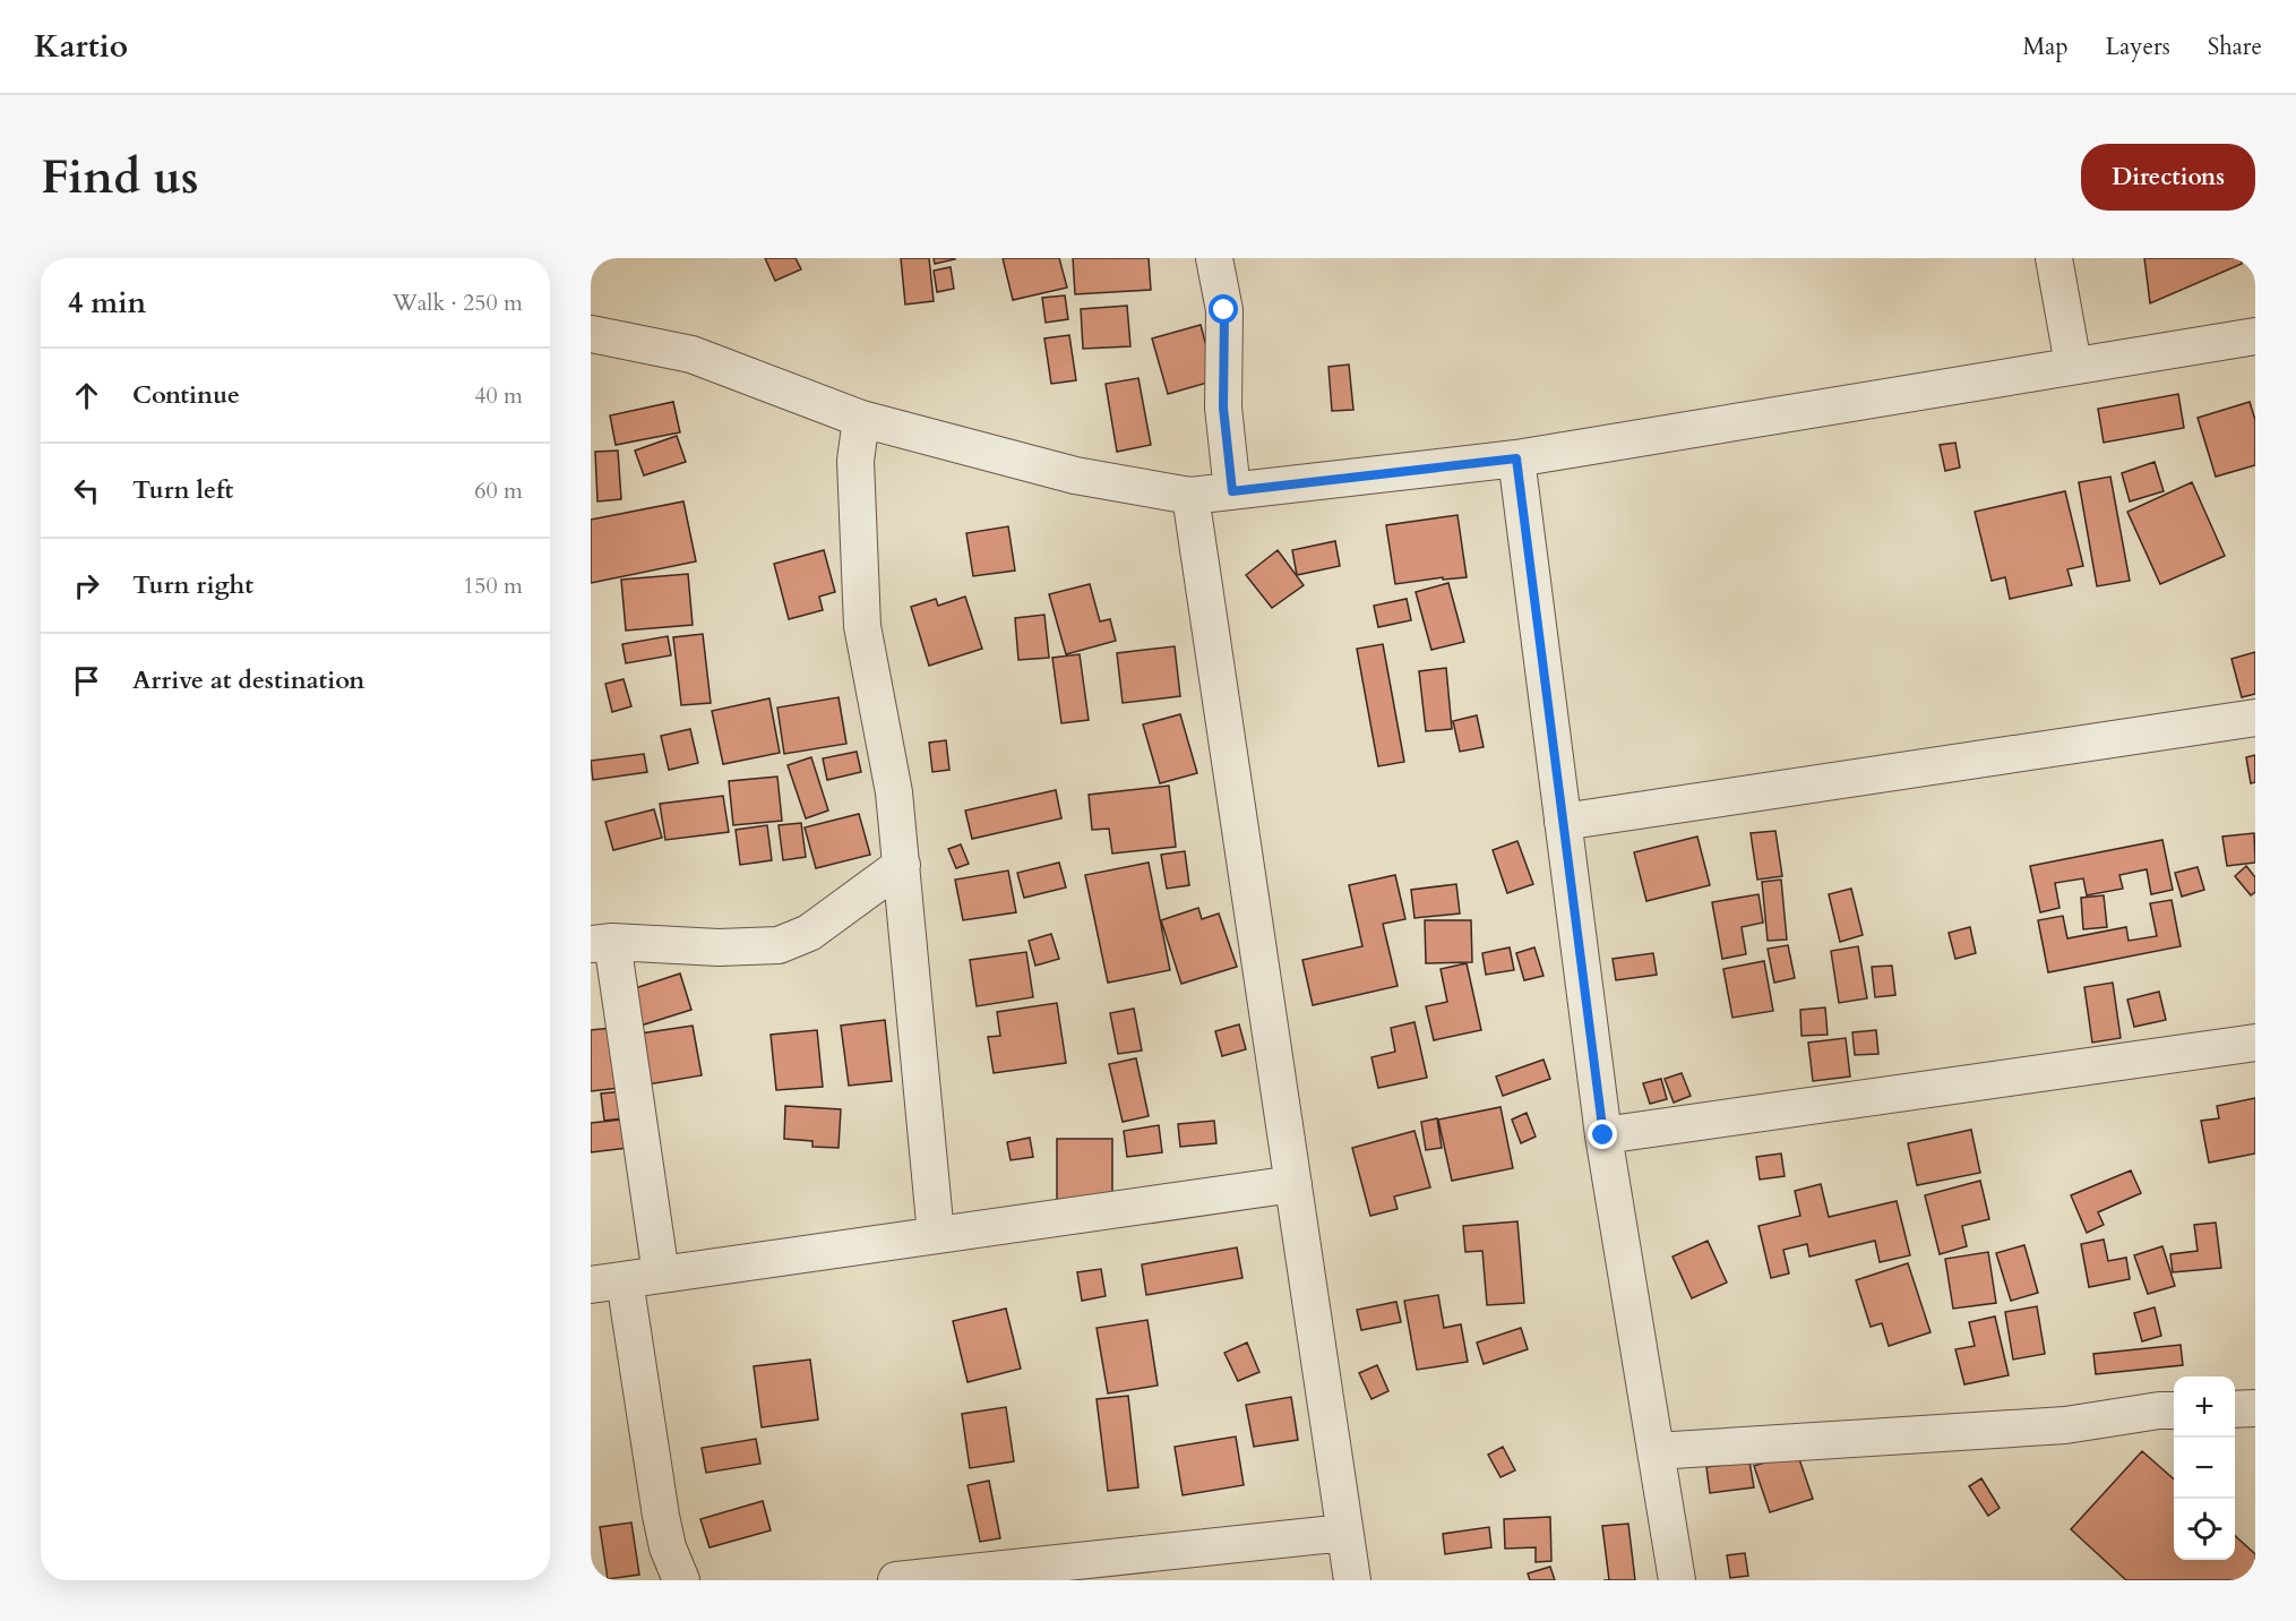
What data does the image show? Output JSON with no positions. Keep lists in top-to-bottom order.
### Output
{
  "page": {
    "header": "Kartio",
    "nav": ["Map", "Layers", "Share"],
    "buttons": "Directions",
    "title": "Find us",
    "heading": ["4 min", "Walk · 250 m"],
    "list": [
      ["Continue", "40 m"],
      ["Turn left", "60 m"],
      ["Turn right", "150 m"],
      "Arrive at destination"
    ],
    "map_buttons": ["+", "−"]
  }
}
